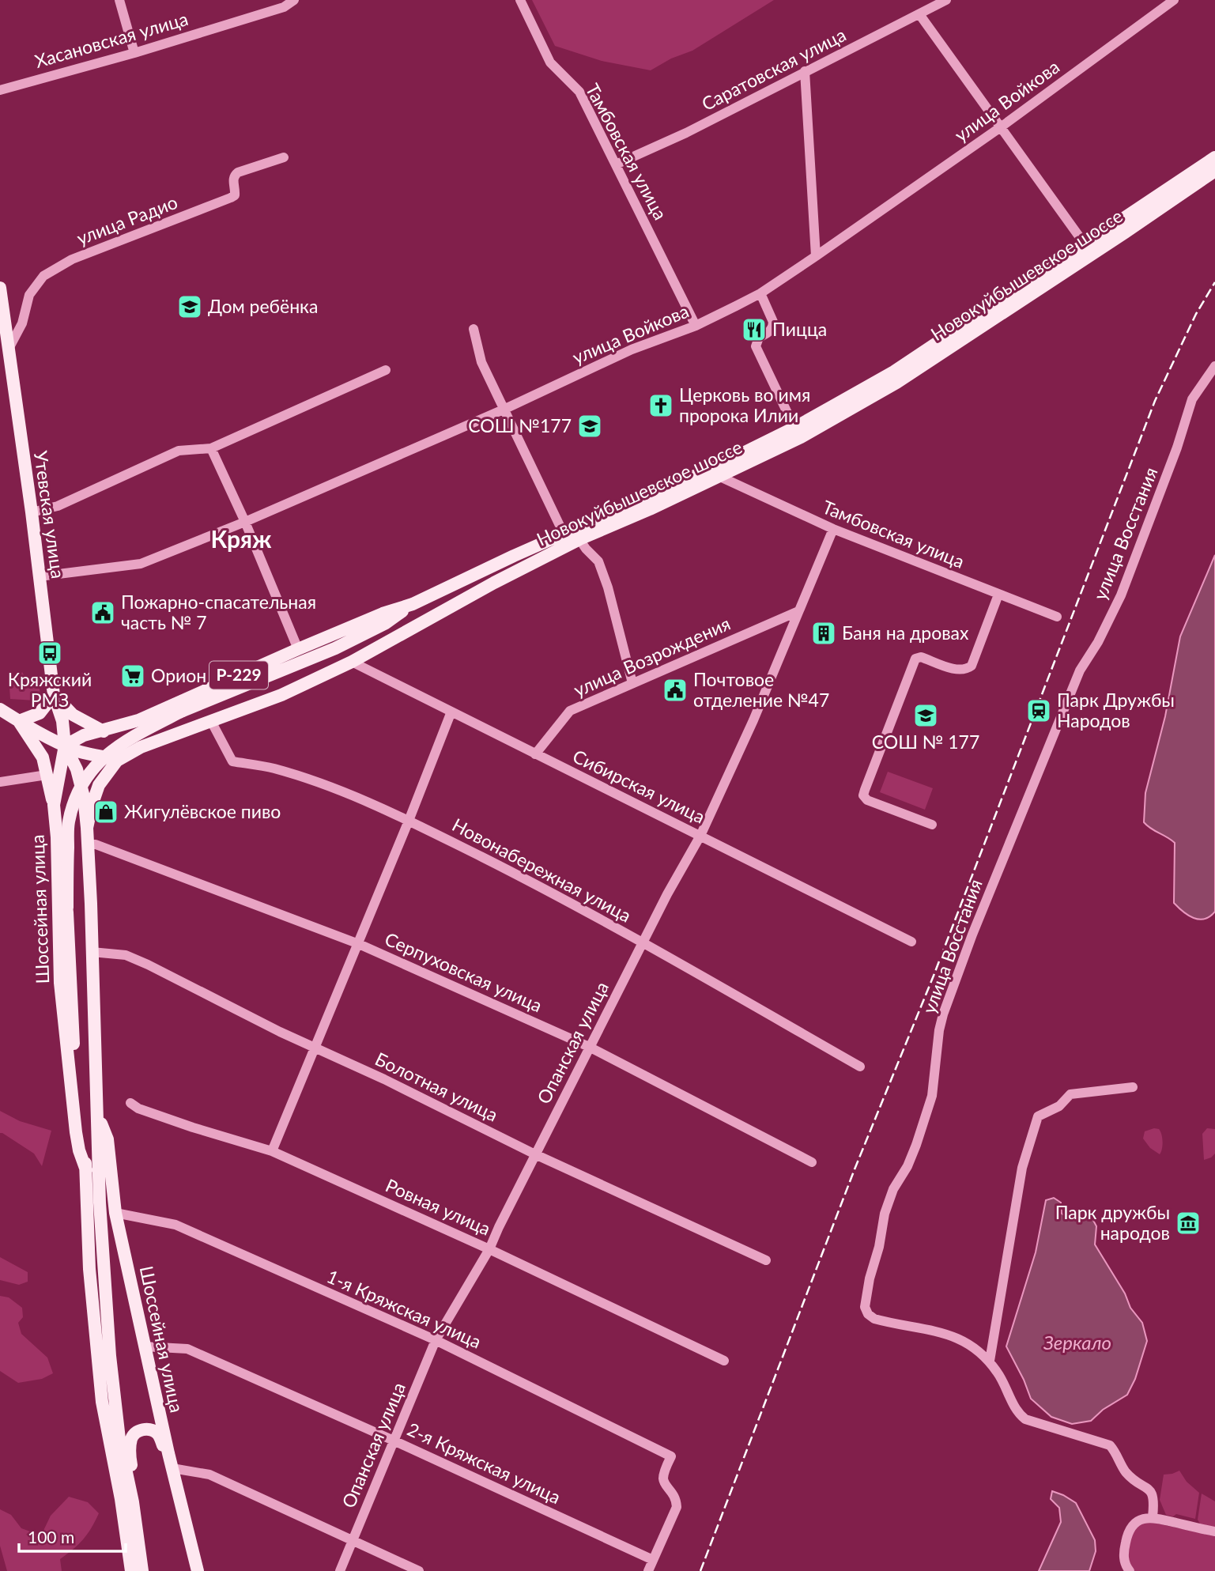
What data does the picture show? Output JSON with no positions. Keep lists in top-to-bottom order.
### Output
{
  "streets": {
    "main road": [
      "Новокуйбышевское шоссе",
      "Утевская улица",
      "Р-229",
      "Шоссейная улица"
    ],
    "street": [
      "Хасановская улица",
      "Саратовская улица",
      "улица Войкова",
      "Тамбовская улица",
      "улица Радио",
      "улица Восстания",
      "улица Возрождения",
      "Сибирская улица",
      "Новонабережная улица",
      "Серпуховская улица",
      "Опанская улица",
      "Болотная улица",
      "Ровная улица",
      "1-я Кряжская улица",
      "2-я Кряжская улица"
    ]
  },
  "crossings": [
    ["Саратовская улица", "Тамбовская улица"],
    ["улица Войкова", "Тамбовская улица"],
    ["улица Войкова", "Утевская улица"],
    ["Тамбовская улица", "Новокуйбышевское шоссе"],
    ["Тамбовская улица", "Опанская улица"],
    ["улица Радио", "Утевская улица"],
    ["Новокуйбышевское шоссе", "Утевская улица"],
    ["Новокуйбышевское шоссе", "Сибирская улица"],
    ["Новокуйбышевское шоссе", "Новонабережная улица"],
    ["Новокуйбышевское шоссе", "Шоссейная улица"],
    ["Новокуйбышевское шоссе", "Серпуховская улица"],
    ["Утевская улица", "Шоссейная улица"],
    ["улица Возрождения", "Сибирская улица"],
    ["улица Возрождения", "Опанская улица"],
    ["Сибирская улица", "Опанская улица"],
    ["Новонабережная улица", "Опанская улица"],
    ["Шоссейная улица", "Серпуховская улица"],
    ["Шоссейная улица", "Болотная улица"],
    ["Шоссейная улица", "1-я Кряжская улица"],
    ["Шоссейная улица", "2-я Кряжская улица"],
    ["Серпуховская улица", "Опанская улица"],
    ["Опанская улица", "Болотная улица"],
    ["Опанская улица", "Ровная улица"],
    ["Опанская улица", "1-я Кряжская улица"],
    ["Опанская улица", "2-я Кряжская улица"],
    ["1-я Кряжская улица", "2-я Кряжская улица"]
  ],
  "districts": ["Кряж"],
  "water": ["Зеркало"],
  "places": {
    "school or university": ["Дом ребёнка", "СОШ №177", "СОШ № 177"],
    "restaurant": ["Пицца"],
    "church": ["Церковь во имя пророка Илии"],
    "public building": ["Пожарно-спасательная часть № 7", "Почтовое отделение №47"],
    "building": ["Баня на дровах"],
    "bus stop": ["Кряжский РМЗ"],
    "supermarket": ["Орион"],
    "station": ["Парк Дружбы Народов"],
    "shop": ["Жигулёвское пиво"],
    "museum": ["Парк дружбы народов"]
  },
  "scale_bar": "100 m"
}
